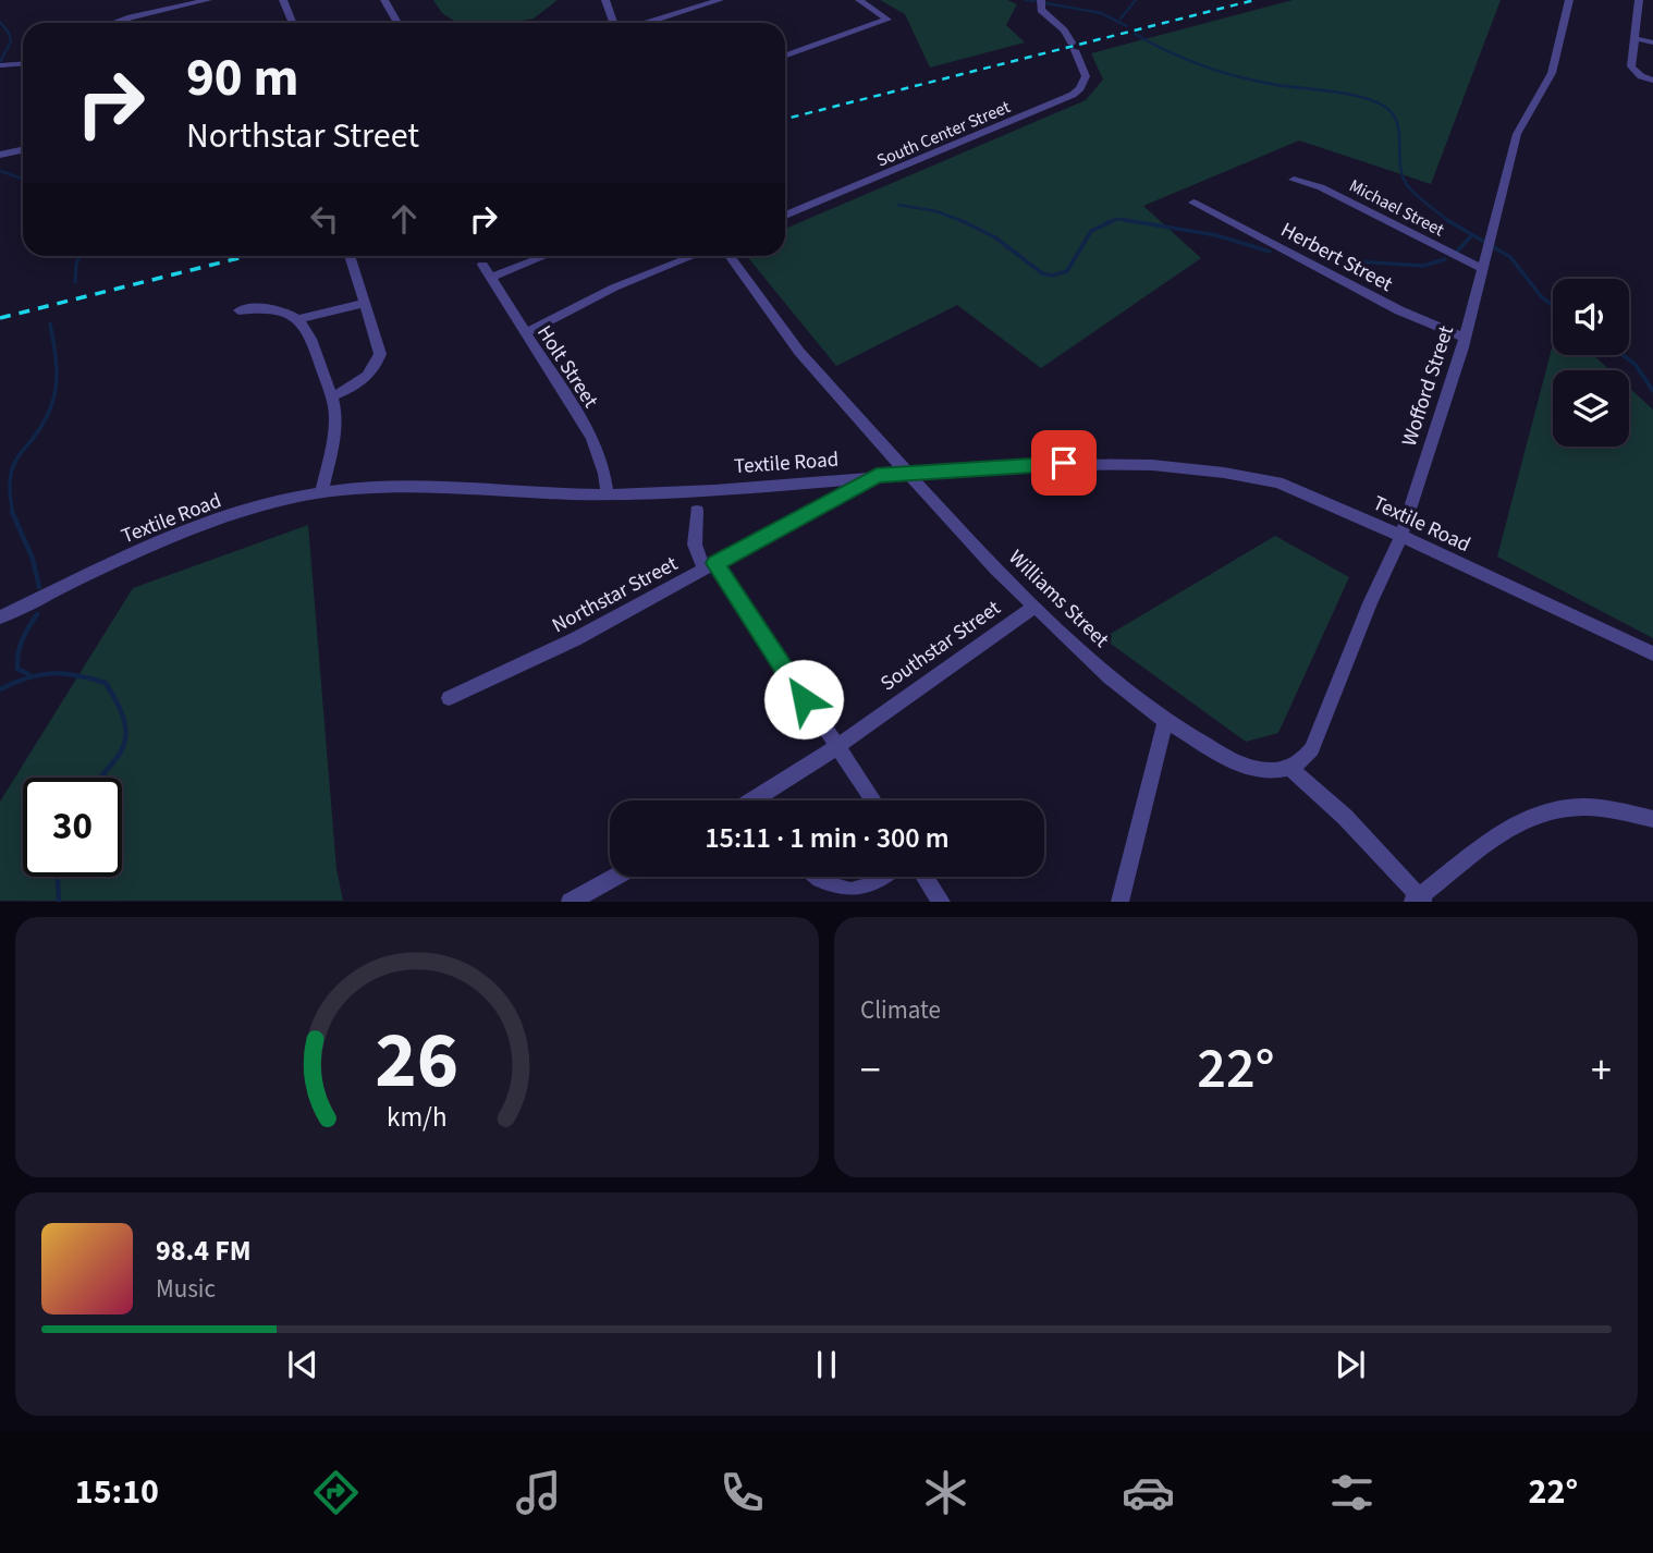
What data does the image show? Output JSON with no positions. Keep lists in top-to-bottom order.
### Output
{
  "streets": {
    "street": [
      "South Center Street",
      "Michael Street",
      "Herbert Street",
      "Holt Street",
      "Wofford Street",
      "Textile Road",
      "Northstar Street",
      "Williams Street",
      "Southstar Street"
    ]
  },
  "crossings": [
    ["Michael Street", "Wofford Street"],
    ["Herbert Street", "Wofford Street"],
    ["Holt Street", "Textile Road"],
    ["Wofford Street", "Textile Road"],
    ["Wofford Street", "Williams Street"],
    ["Textile Road", "Northstar Street"],
    ["Textile Road", "Williams Street"],
    ["Williams Street", "Southstar Street"]
  ],
  "page": {
    "turn": ["90 m", "Northstar Street"],
    "limit": "30",
    "trip": "15:11 · 1 min · 300 m",
    "tile": "Climate",
    "heat": ["−", "22°", "+"],
    "song": ["98.4 FM", "Music"],
    "tabs": ["15:10", "22°"],
    "gauge": ["26", "km/h"]
  }
}
